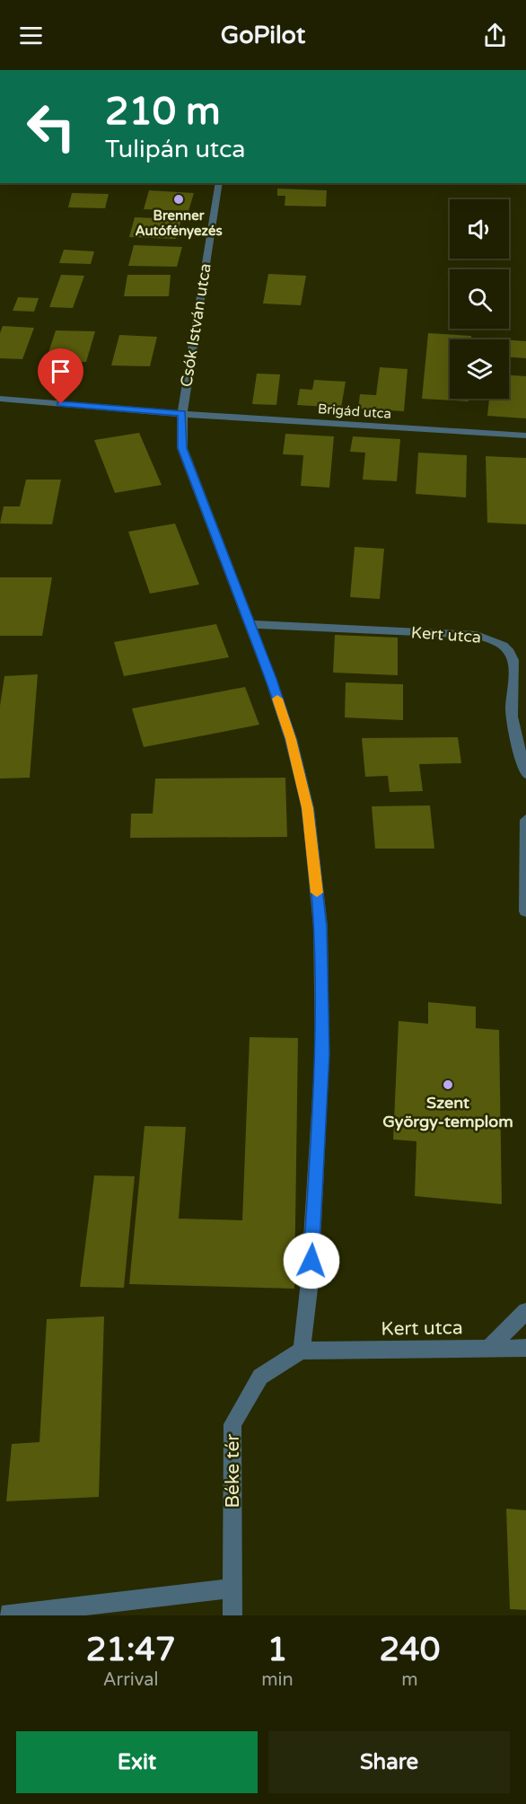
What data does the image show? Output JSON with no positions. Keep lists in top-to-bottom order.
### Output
{
  "streets": {
    "street": [
      "Csók István utca",
      "Brigád utca",
      "Kert utca",
      "Béke tér"
    ]
  },
  "crossings": [
    ["Csók István utca", "Brigád utca"],
    ["Csók István utca", "Kert utca"],
    ["Csók István utca", "Béke tér"],
    ["Kert utca", "Béke tér"]
  ],
  "places": ["Brenner Autófényezés", "Szent György-templom"],
  "page": {
    "header": "GoPilot",
    "turn": ["210 m", "Tulipán utca"],
    "eta": [
      "21:47",
      "Arrival",
      "1",
      "min",
      "240",
      "m"
    ],
    "buttons": ["Exit", "Share"]
  }
}
